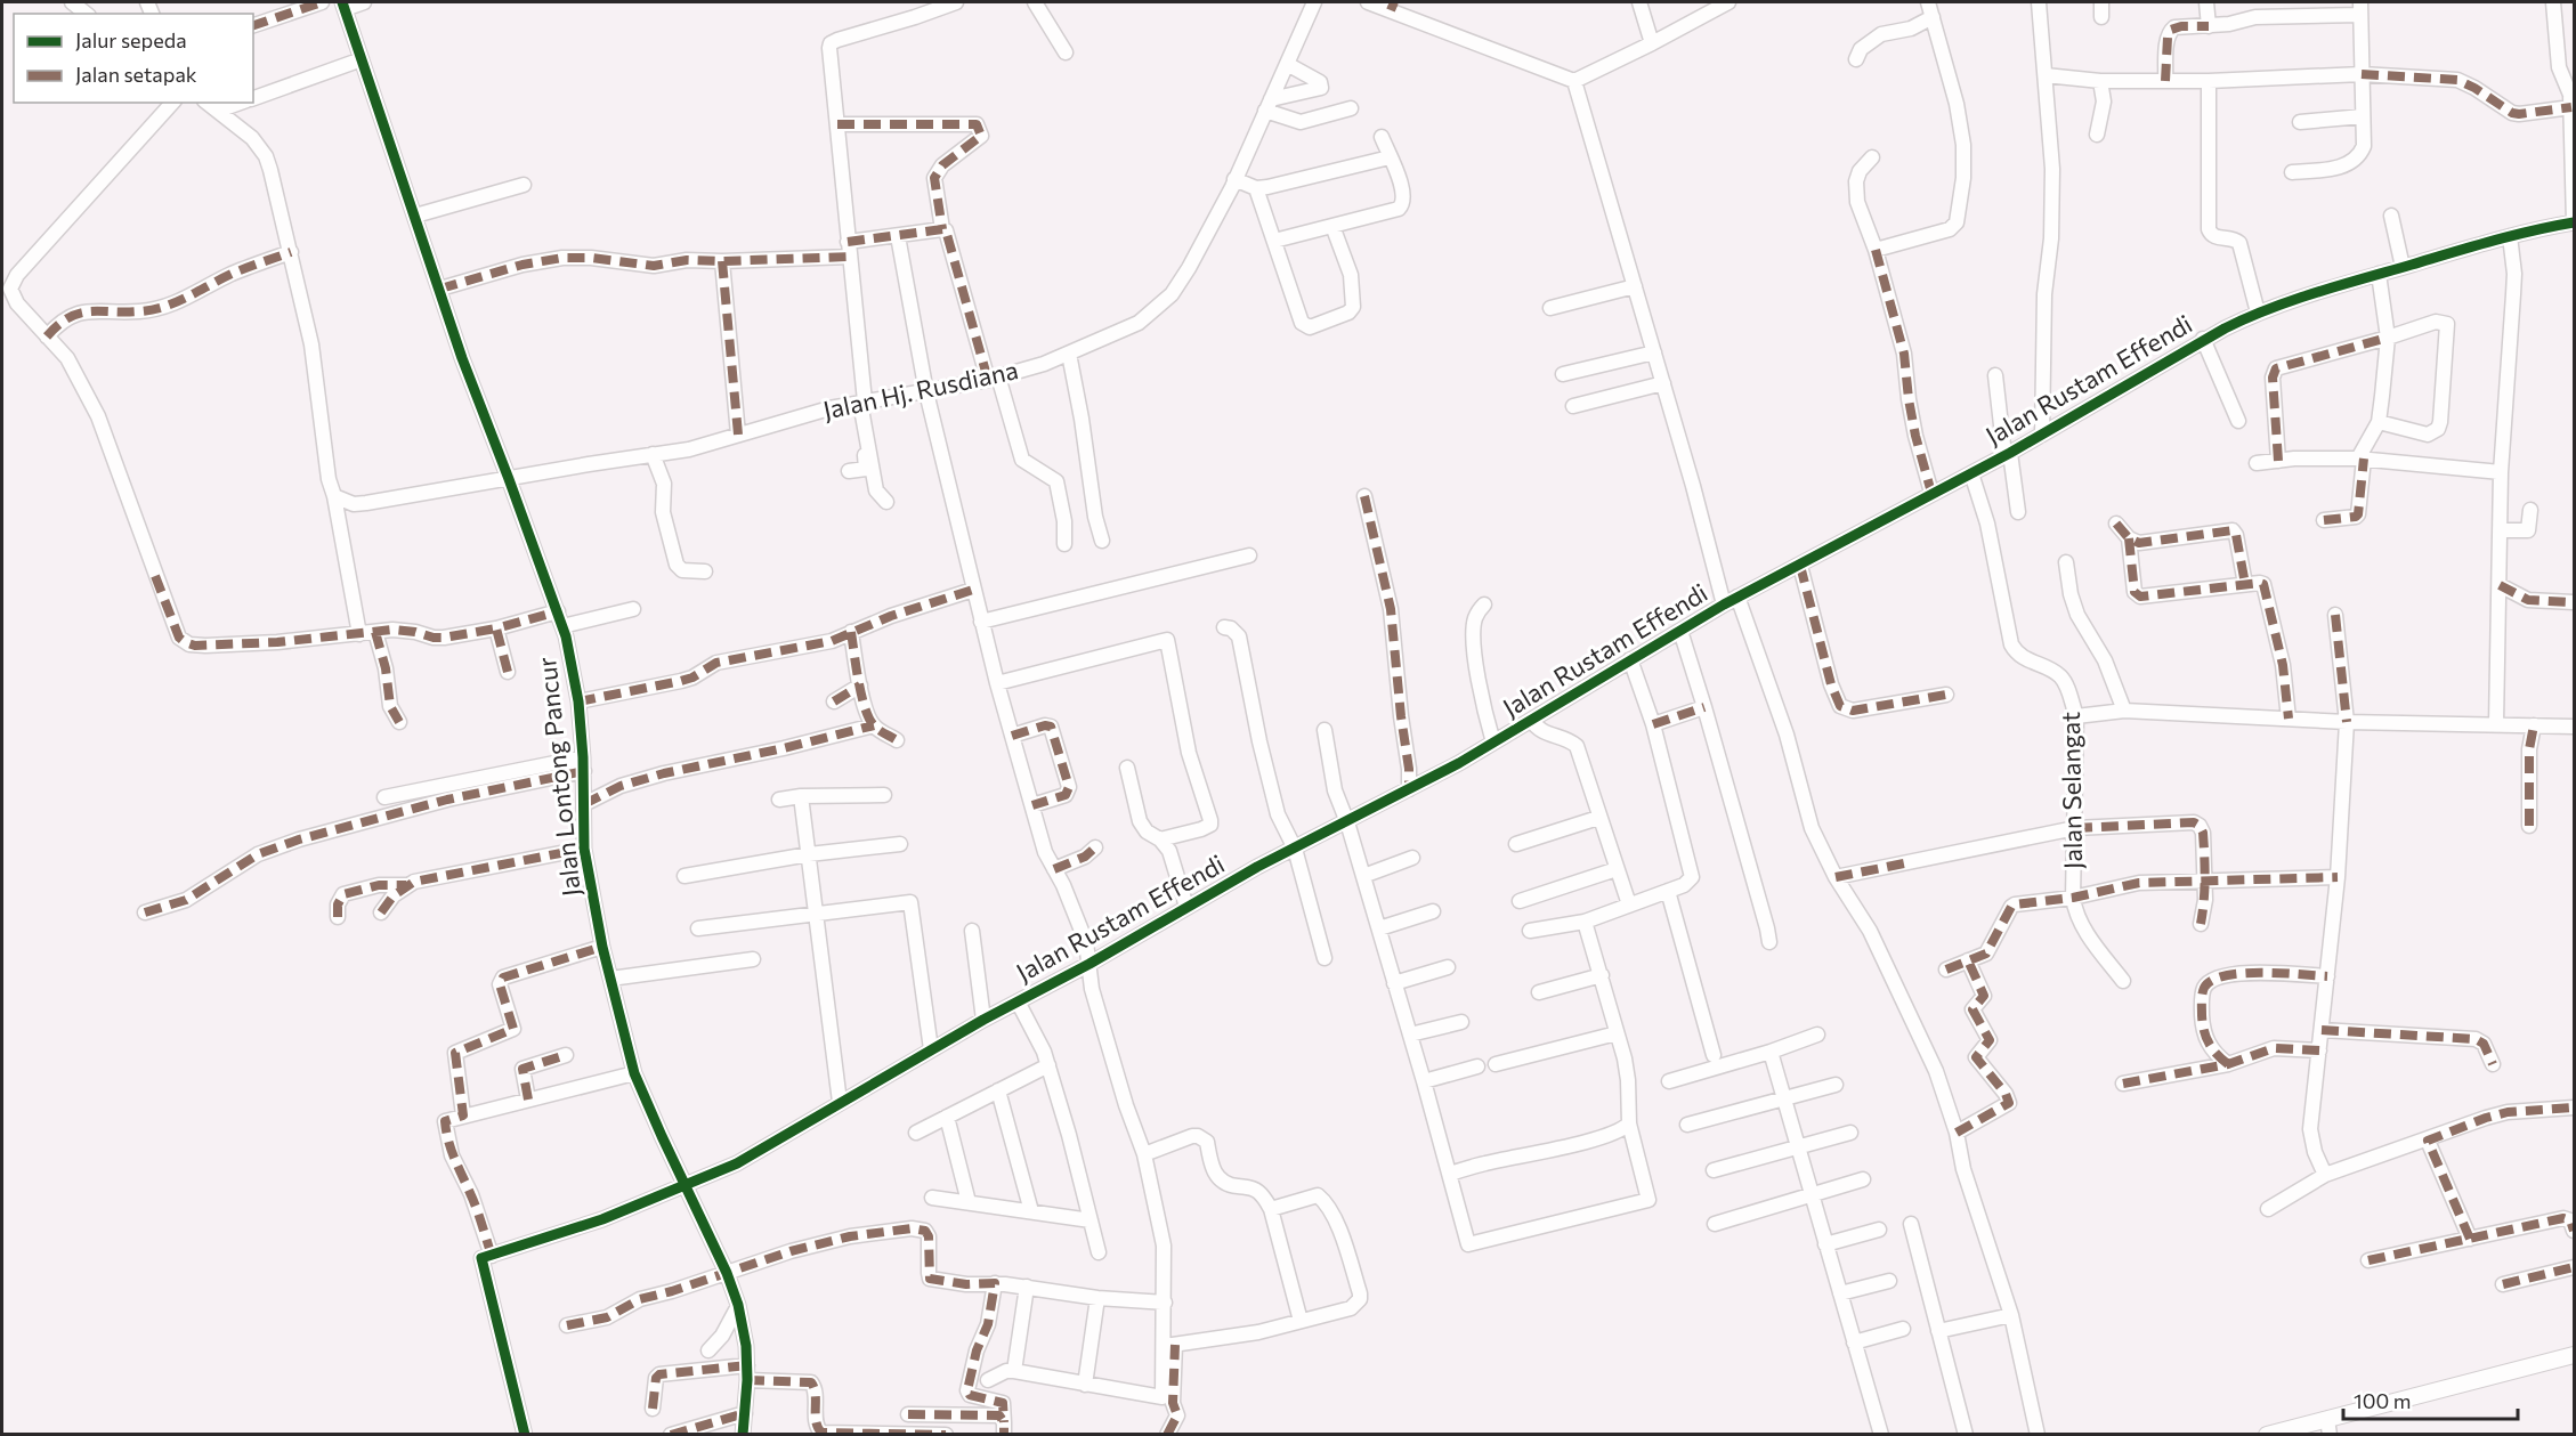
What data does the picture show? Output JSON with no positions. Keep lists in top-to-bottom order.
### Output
{
  "streets": {
    "street": [
      "Jalan Rustam Effendi",
      "Jalan Hj. Rusdiana",
      "Jalan Lontong Pancur",
      "Jalan Selangat"
    ]
  },
  "crossings": [
    ["Jalan Rustam Effendi", "Jalan Lontong Pancur"],
    ["Jalan Rustam Effendi", "Jalan Selangat"],
    ["Jalan Hj. Rusdiana", "Jalan Lontong Pancur"]
  ],
  "legend": ["Jalur sepeda", "Jalan setapak"],
  "scale_bar": "100 m"
}
